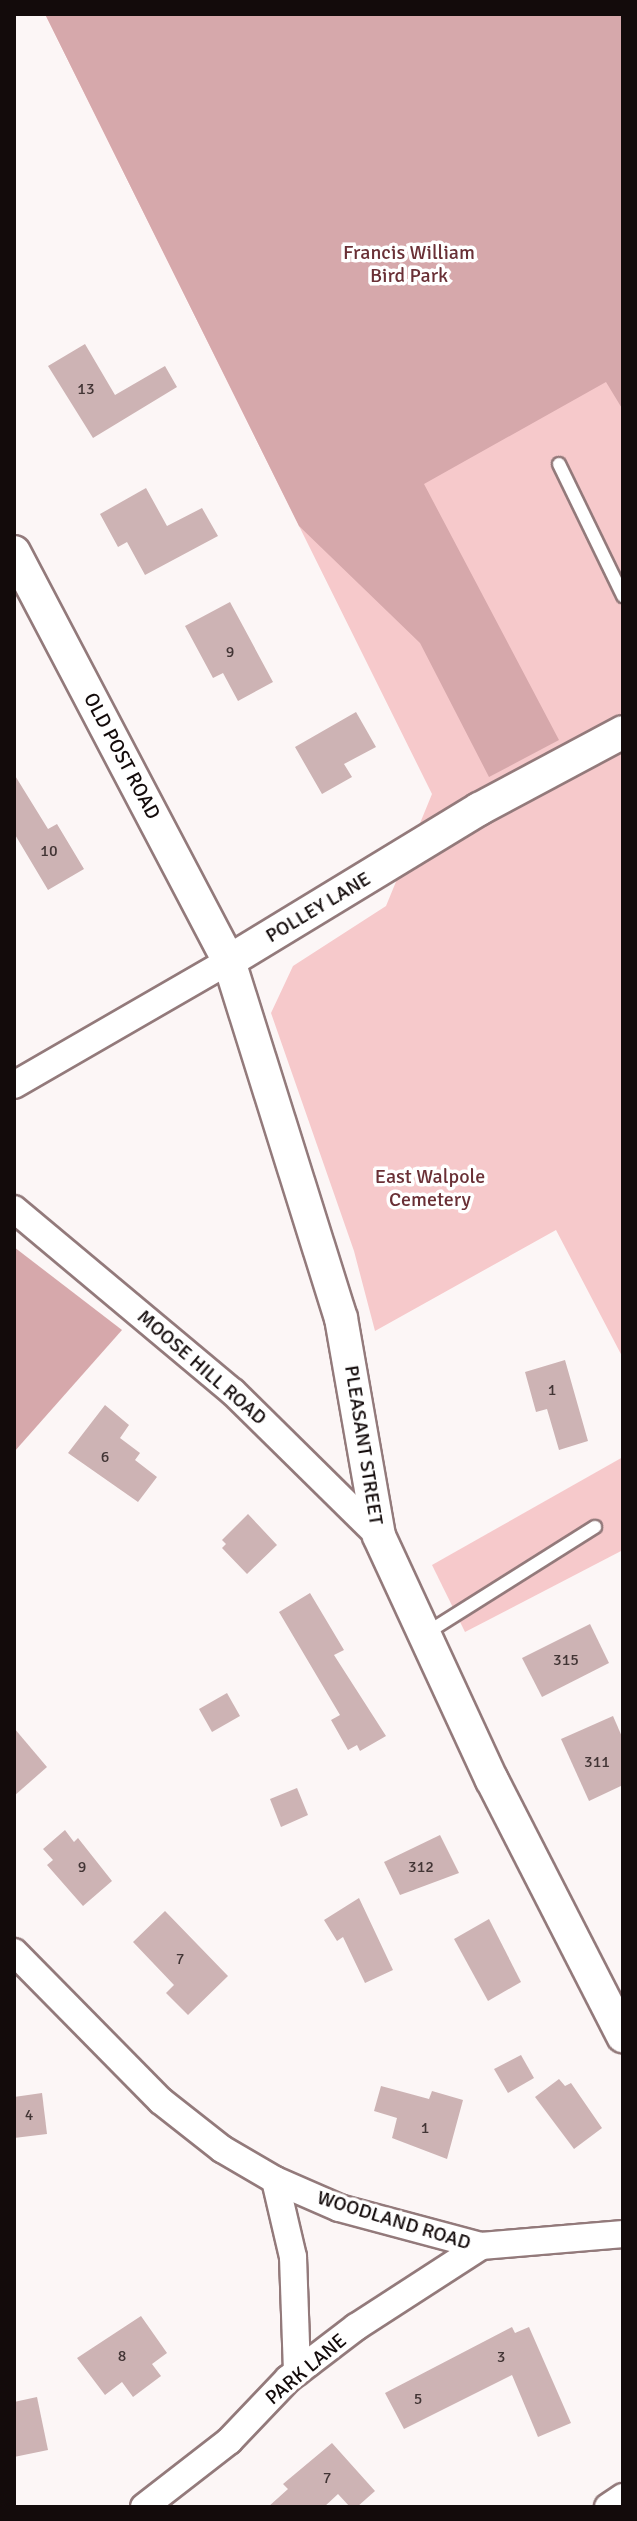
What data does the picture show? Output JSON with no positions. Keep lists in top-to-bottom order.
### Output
{
  "streets": {
    "street": [
      "OLD POST ROAD",
      "POLLEY LANE",
      "MOOSE HILL ROAD",
      "PLEASANT STREET",
      "WOODLAND ROAD",
      "PARK LANE"
    ]
  },
  "crossings": [
    ["OLD POST ROAD", "POLLEY LANE"],
    ["OLD POST ROAD", "PLEASANT STREET"],
    ["POLLEY LANE", "PLEASANT STREET"],
    ["MOOSE HILL ROAD", "PLEASANT STREET"],
    ["WOODLAND ROAD", "PARK LANE"]
  ],
  "parks": ["Francis William Bird Park", "East Walpole Cemetery"],
  "house_numbers": [
    "13",
    "9",
    "10",
    "1",
    "6",
    "315",
    "311",
    "9",
    "312",
    "7",
    "4",
    "1",
    "8",
    "3",
    "5",
    "7"
  ]
}
